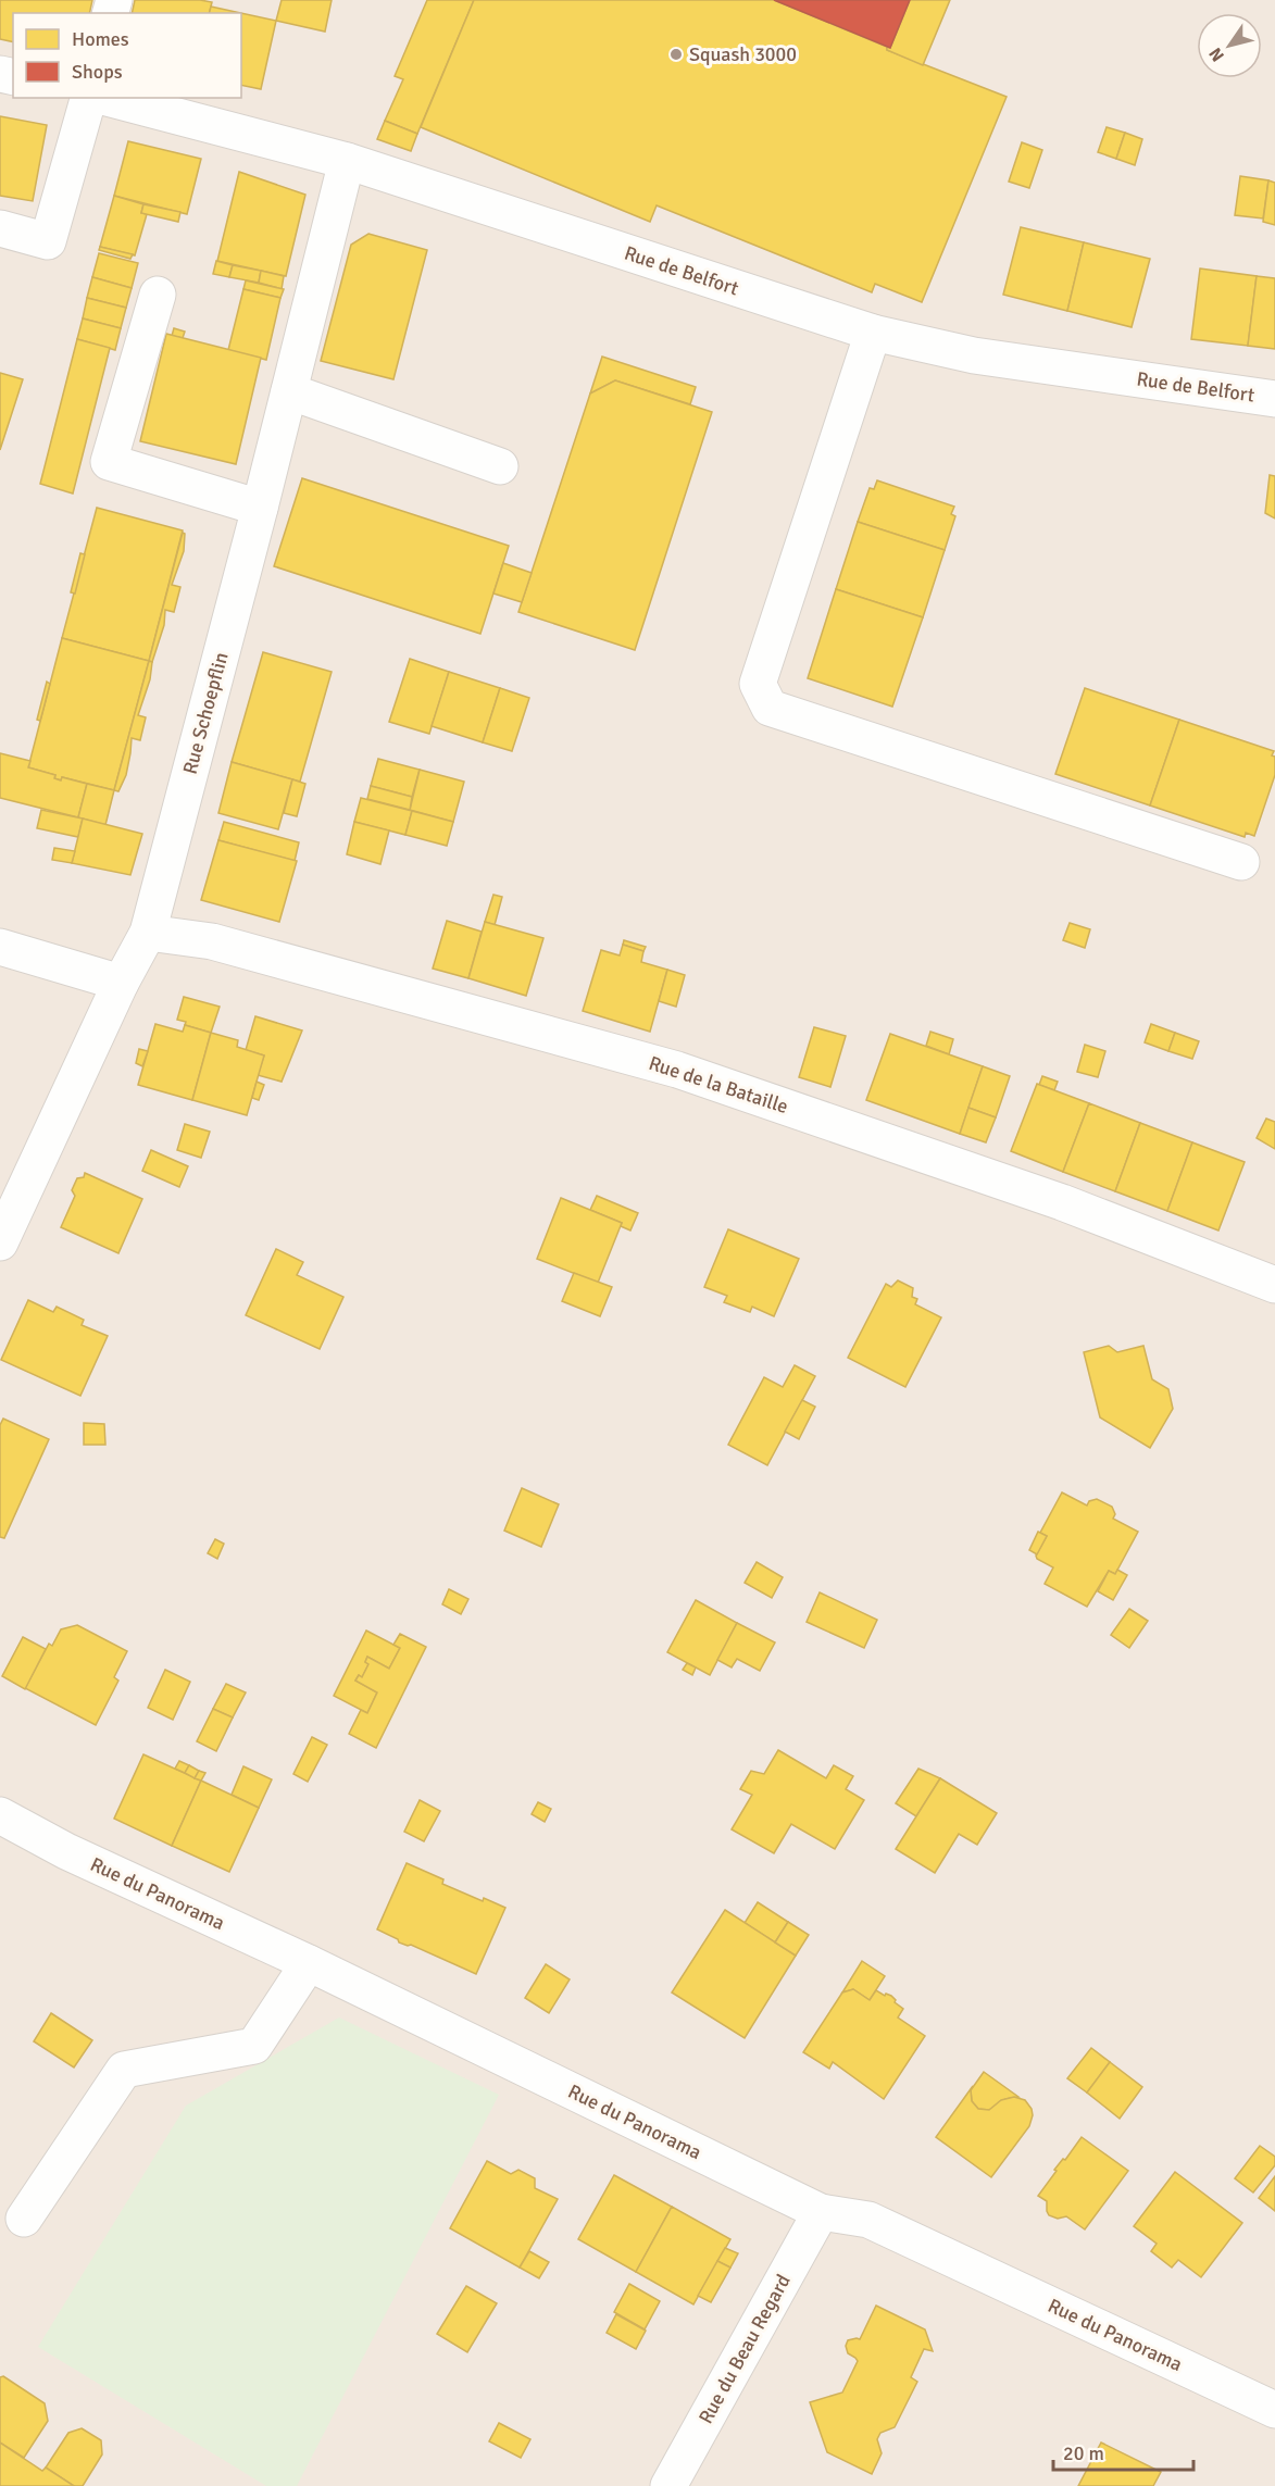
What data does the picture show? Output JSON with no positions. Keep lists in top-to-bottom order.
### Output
{
  "streets": {
    "street": [
      "Rue de Belfort",
      "Rue Schoepflin",
      "Rue de la Bataille",
      "Rue du Panorama",
      "Rue du Beau Regard"
    ]
  },
  "crossings": [
    ["Rue de Belfort", "Rue Schoepflin"],
    ["Rue Schoepflin", "Rue de la Bataille"],
    ["Rue du Panorama", "Rue du Beau Regard"]
  ],
  "places": ["Squash 3000"],
  "legend": ["Homes", "Shops"],
  "scale_bar": "20 m",
  "north": "bottom left"
}
